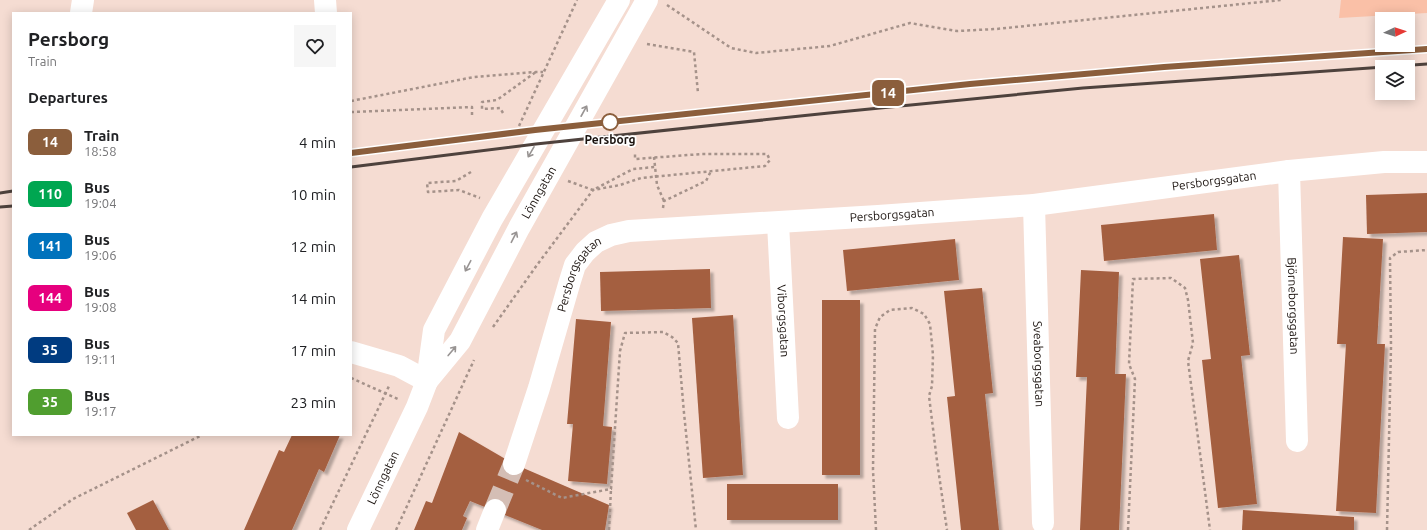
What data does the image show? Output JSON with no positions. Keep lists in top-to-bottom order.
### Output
{
  "streets": {
    "street": [
      "Persborgsgatan",
      "Lönngatan",
      "Björneborgsgatan",
      "Viborgsgatan",
      "Sveaborgsgatan"
    ]
  },
  "crossings": [
    ["Persborgsgatan", "Björneborgsgatan"],
    ["Persborgsgatan", "Viborgsgatan"],
    ["Persborgsgatan", "Sveaborgsgatan"]
  ],
  "places": ["Persborg"],
  "north": "right",
  "page": {
    "on_map": "14",
    "heading": [
      ["Persborg", "Train"],
      "Departures"
    ],
    "list": [
      {
        "mark": "14",
        "name": "Train",
        "note": "18:58",
        "value": "4 min"
      },
      {
        "mark": "110",
        "name": "Bus",
        "note": "19:04",
        "value": "10 min"
      },
      {
        "mark": "141",
        "name": "Bus",
        "note": "19:06",
        "value": "12 min"
      },
      {
        "mark": "144",
        "name": "Bus",
        "note": "19:08",
        "value": "14 min"
      },
      {
        "mark": "35",
        "name": "Bus",
        "note": "19:11",
        "value": "17 min"
      },
      {
        "mark": "35",
        "name": "Bus",
        "note": "19:17",
        "value": "23 min"
      }
    ]
  }
}
